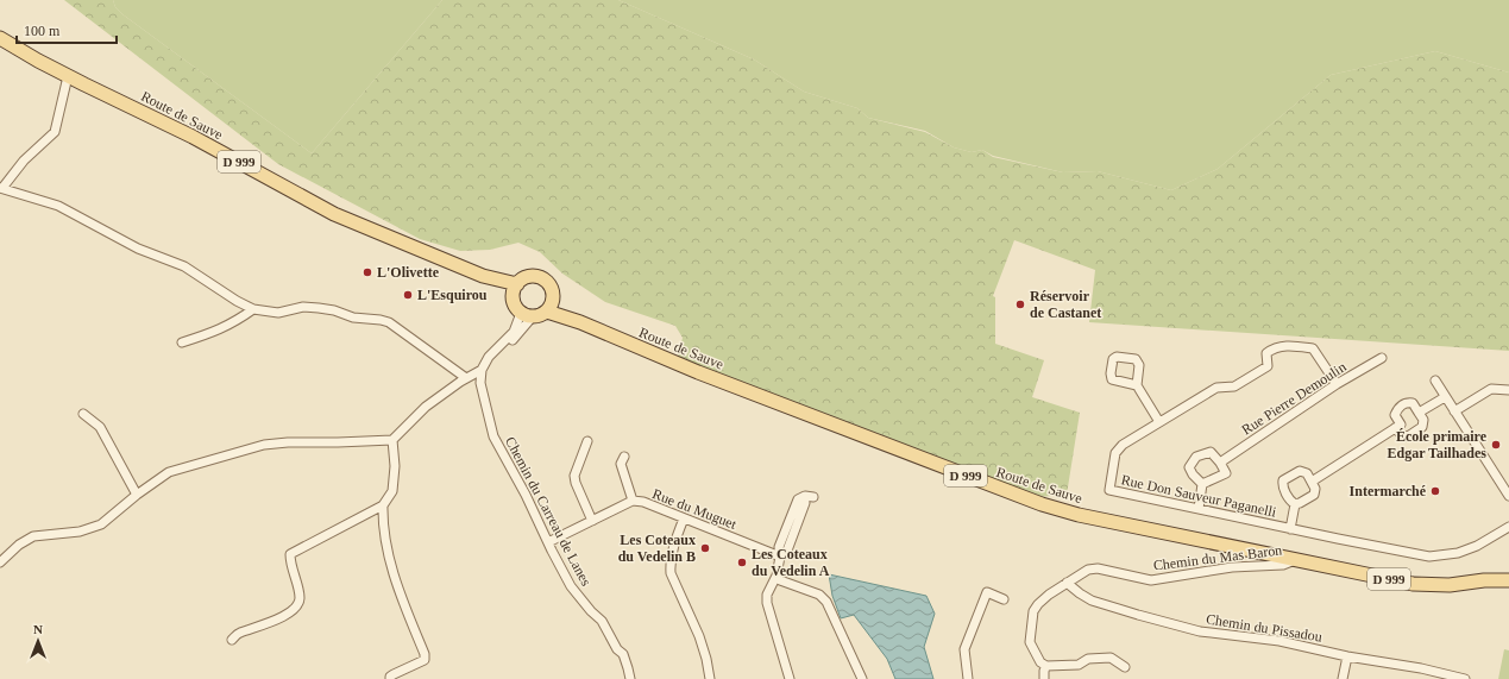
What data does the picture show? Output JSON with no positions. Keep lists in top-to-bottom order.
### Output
{
  "streets": {
    "main road": ["Route de Sauve", "D 999"],
    "street": [
      "Rue Pierre Demoulin",
      "Rue Don Sauveur Paganelli",
      "Rue du Muguet",
      "Chemin du Carreau de Lanes",
      "Chemin du Mas Baron",
      "Chemin du Pissadou"
    ]
  },
  "crossings": [
    ["Route de Sauve", "Chemin du Mas Baron"],
    ["Rue Pierre Demoulin", "Rue Don Sauveur Paganelli"],
    ["Rue du Muguet", "Chemin du Carreau de Lanes"],
    ["Chemin du Mas Baron", "Chemin du Pissadou"]
  ],
  "places": [
    "L'Olivette",
    "L'Esquirou",
    "Réservoir de Castanet",
    "École primaire Edgar Tailhades",
    "Intermarché",
    "Les Coteaux du Vedelin B",
    "Les Coteaux du Vedelin A"
  ],
  "scale_bar": "100 m",
  "north": "top"
}
